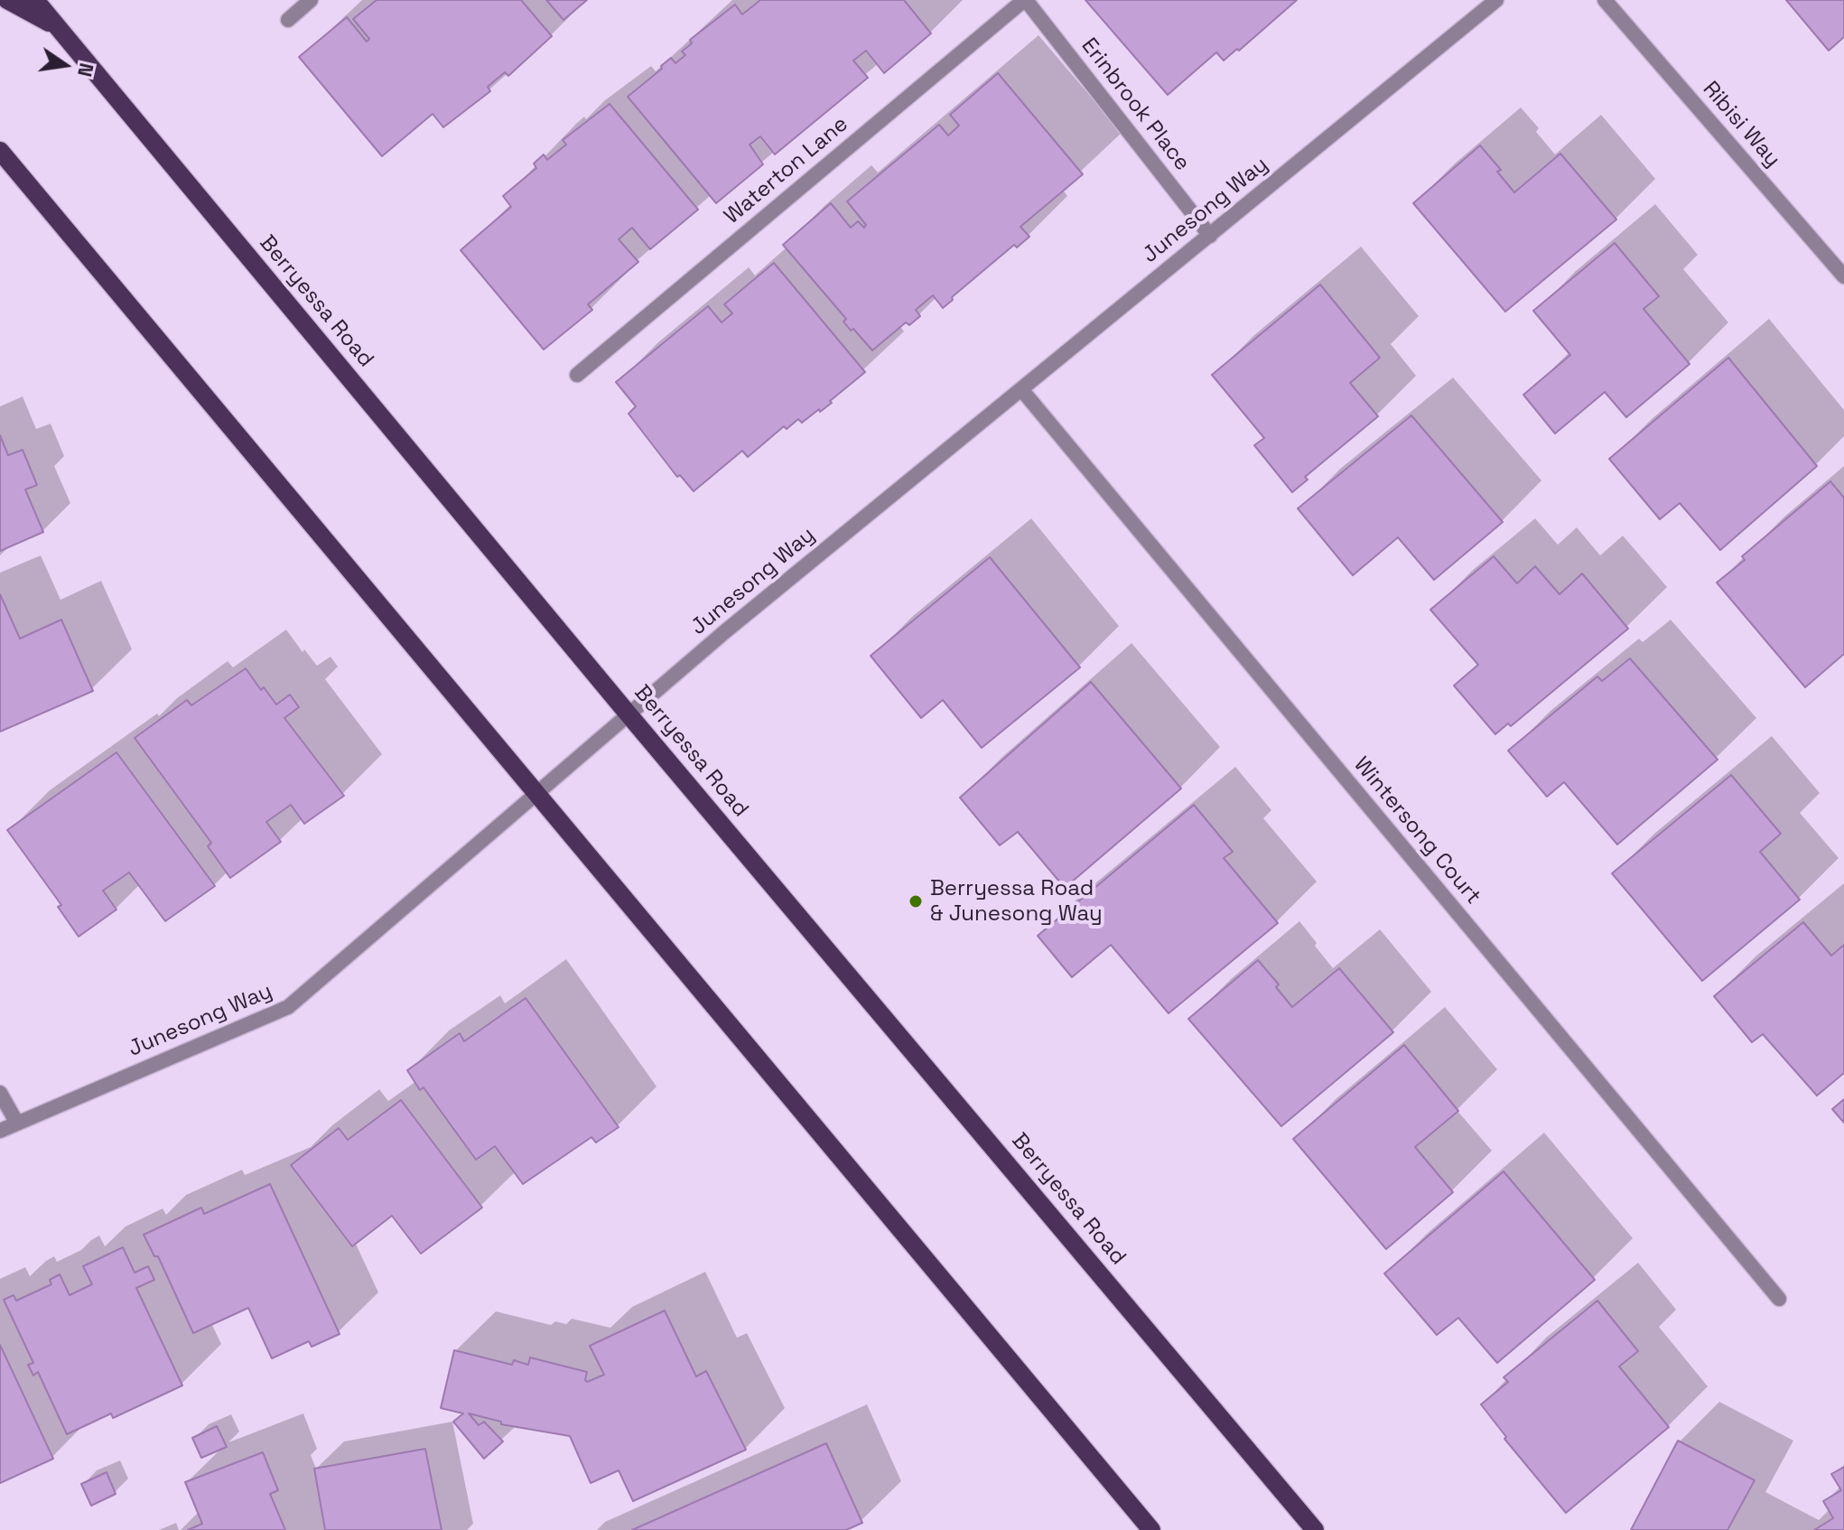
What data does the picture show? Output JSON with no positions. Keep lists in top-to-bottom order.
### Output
{
  "streets": {
    "main road": ["Berryessa Road"],
    "street": [
      "Erinbrook Place",
      "Ribisi Way",
      "Waterton Lane",
      "Junesong Way",
      "Wintersong Court"
    ]
  },
  "crossings": [
    ["Erinbrook Place", "Waterton Lane"],
    ["Erinbrook Place", "Junesong Way"],
    ["Junesong Way", "Berryessa Road"],
    ["Junesong Way", "Wintersong Court"]
  ],
  "places": ["Berryessa Road & Junesong Way"],
  "north": "right"
}
